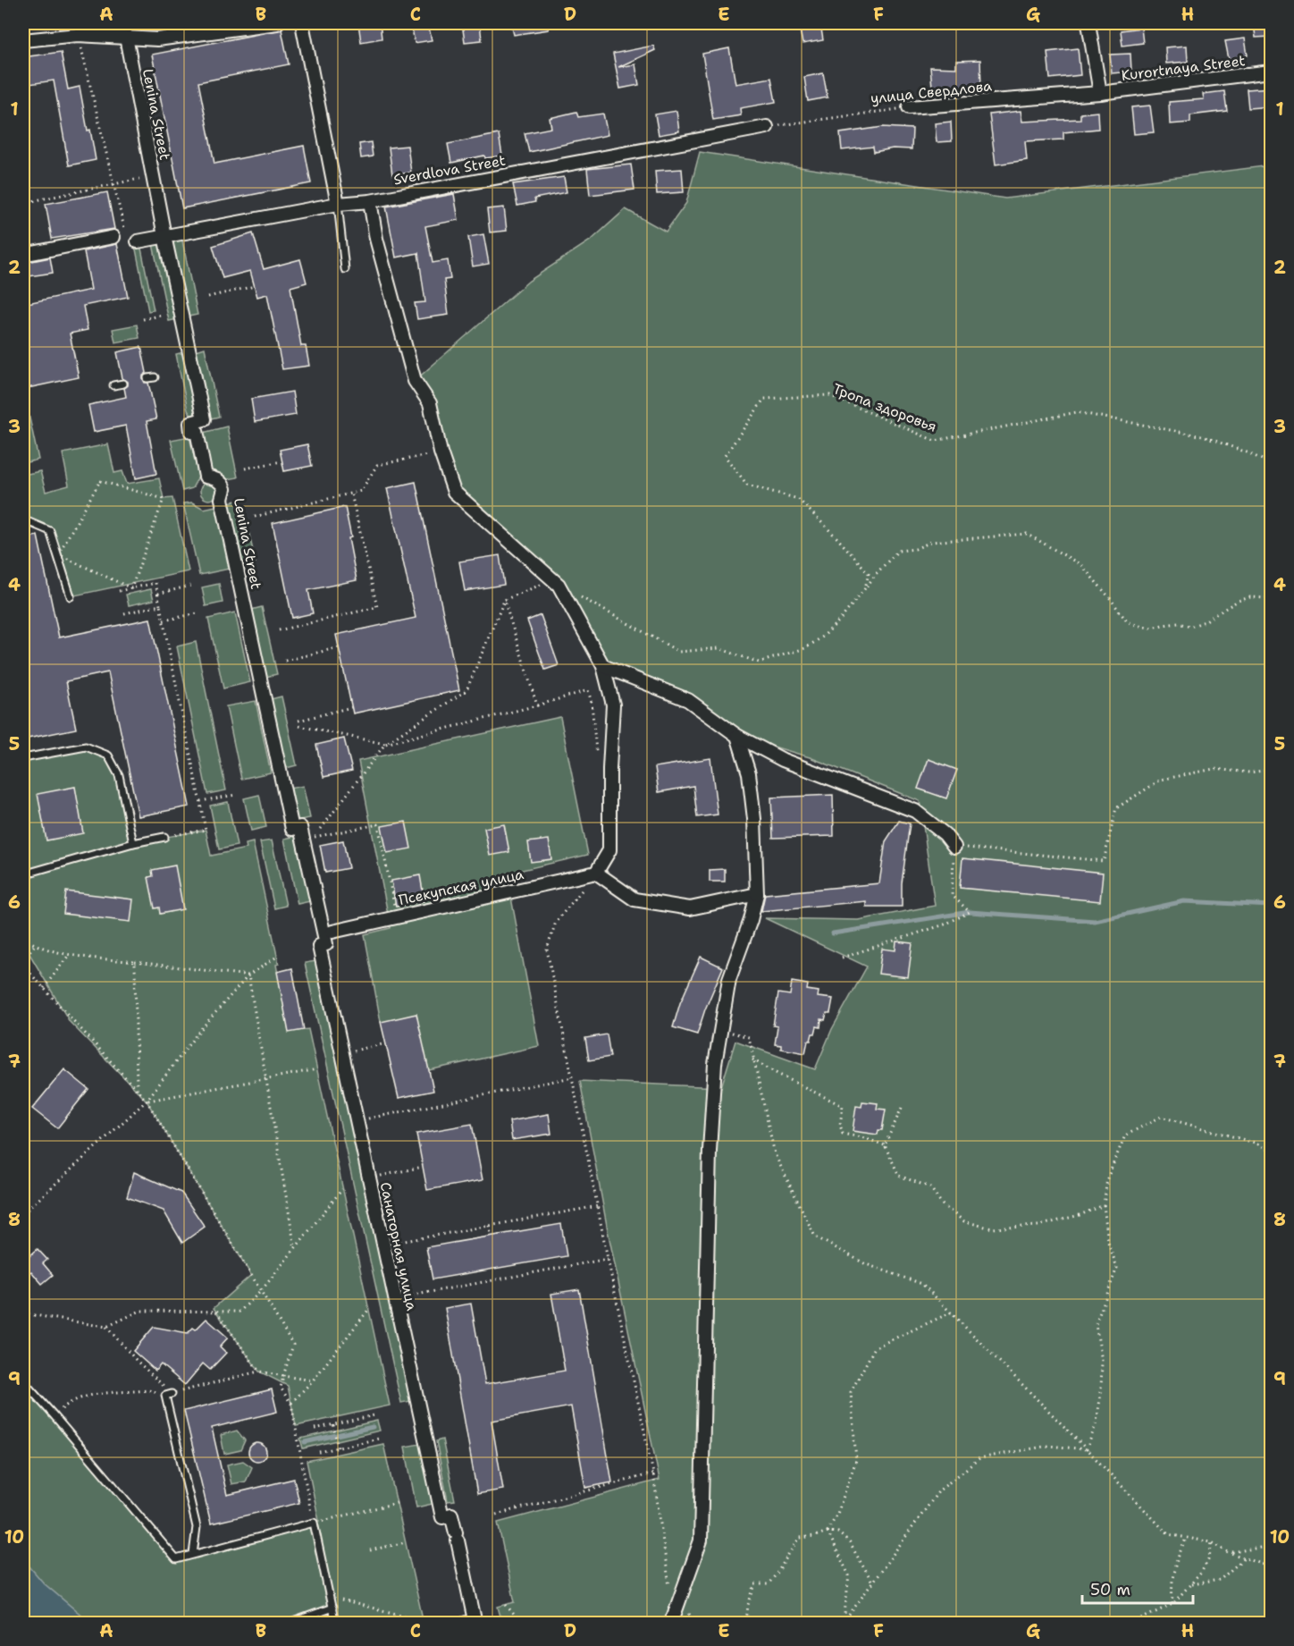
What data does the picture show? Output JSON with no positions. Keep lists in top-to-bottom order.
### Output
{
  "streets": {
    "street": [
      "Kurortnaya Street",
      "улица Свердлова",
      "Lenina Street",
      "Sverdlova Street",
      "Псекупская улица",
      "Санаторная улица"
    ],
    "path": ["Тропа здоровья"]
  },
  "crossings": [
    ["Kurortnaya Street", "улица Свердлова"],
    ["улица Свердлова", "Sverdlova Street"],
    ["Lenina Street", "Sverdlova Street"],
    ["Lenina Street", "Санаторная улица"]
  ],
  "scale_bar": "50 m",
  "grid": {
    "columns": [
      "A",
      "B",
      "C",
      "D",
      "E",
      "F",
      "G",
      "H"
    ],
    "rows": [
      "1",
      "2",
      "3",
      "4",
      "5",
      "6",
      "7",
      "8",
      "9",
      "10"
    ]
  }
}
